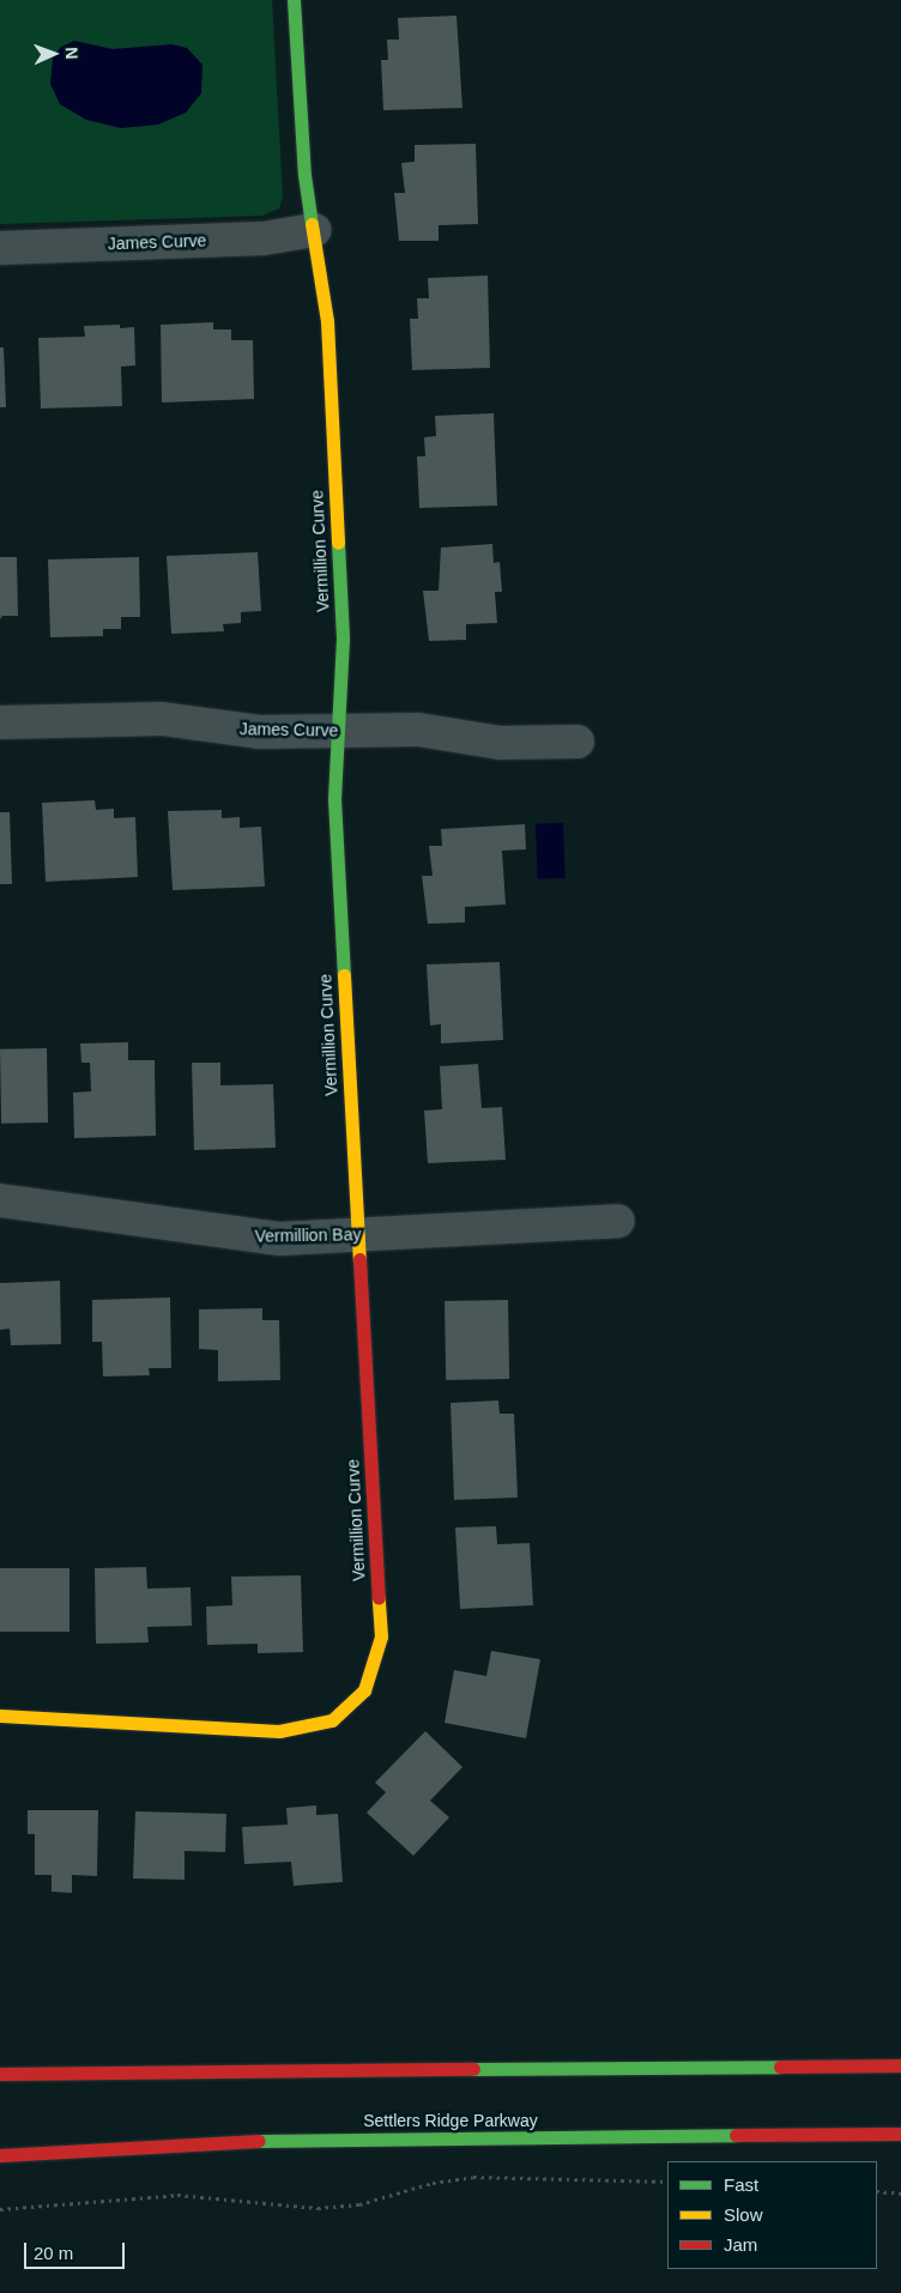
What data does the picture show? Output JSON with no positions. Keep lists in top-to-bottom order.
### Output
{
  "streets": {
    "street": [
      "James Curve",
      "Vermillion Curve",
      "Vermillion Bay",
      "Settlers Ridge Parkway"
    ]
  },
  "crossings": [
    ["James Curve", "Vermillion Curve"],
    ["Vermillion Curve", "Vermillion Bay"]
  ],
  "legend": ["Fast", "Slow", "Jam"],
  "scale_bar": "20 m",
  "north": "right"
}
